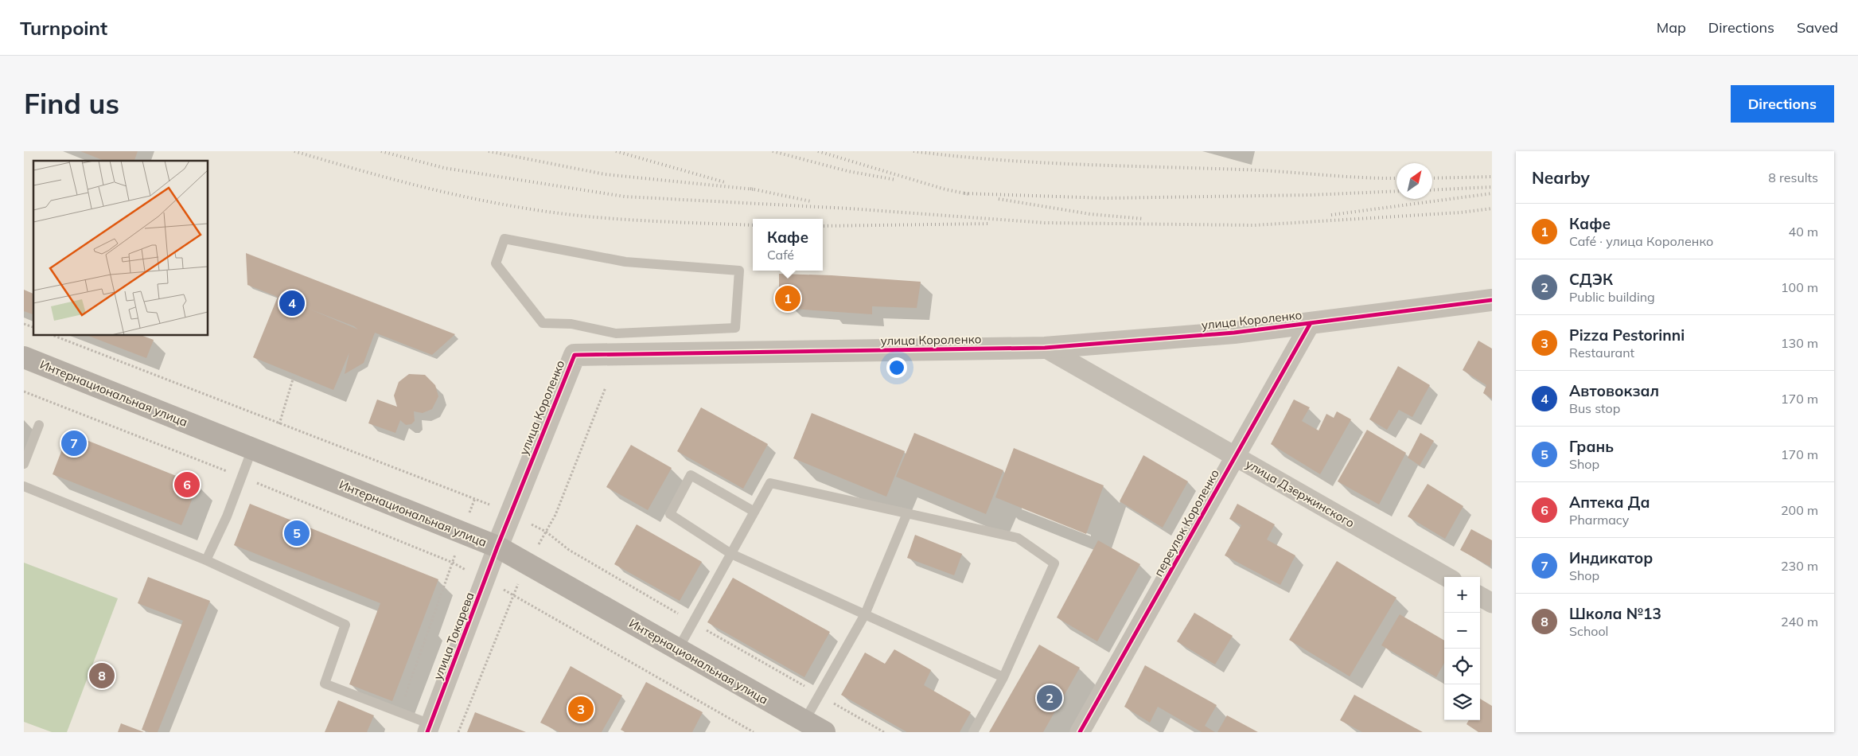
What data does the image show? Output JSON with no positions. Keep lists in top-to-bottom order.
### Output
{
  "streets": {
    "main road": ["Интернациональная улица"],
    "street": [
      "улица Короленко",
      "улица Дзержинского",
      "переулок Короленко",
      "улица Токарева"
    ]
  },
  "crossings": [
    ["улица Короленко", "Интернациональная улица"],
    ["улица Короленко", "улица Дзержинского"],
    ["улица Короленко", "переулок Короленко"],
    ["улица Короленко", "улица Токарева"],
    ["Интернациональная улица", "улица Токарева"],
    ["улица Дзержинского", "переулок Короленко"]
  ],
  "north": "top right",
  "page": {
    "header": "Turnpoint",
    "nav": ["Map", "Directions", "Saved"],
    "buttons": "Directions",
    "title": "Find us",
    "heading": ["Nearby", "8 results"],
    "list": [
      {
        "mark": "1",
        "name": "Кафе",
        "note": "Café · улица Короленко",
        "value": "40 m"
      },
      {
        "mark": "2",
        "name": "СДЭК",
        "note": "Public building",
        "value": "100 m"
      },
      {
        "mark": "3",
        "name": "Pizza Pestorinni",
        "note": "Restaurant",
        "value": "130 m"
      },
      {
        "mark": "4",
        "name": "Автовокзал",
        "note": "Bus stop",
        "value": "170 m"
      },
      {
        "mark": "5",
        "name": "Грань",
        "note": "Shop",
        "value": "170 m"
      },
      {
        "mark": "6",
        "name": "Аптека Да",
        "note": "Pharmacy",
        "value": "200 m"
      },
      {
        "mark": "7",
        "name": "Индикатор",
        "note": "Shop",
        "value": "230 m"
      },
      {
        "mark": "8",
        "name": "Школа №13",
        "note": "School",
        "value": "240 m"
      }
    ],
    "popup": ["Кафе", "Café"],
    "pins": [
      "1",
      "4",
      "7",
      "6",
      "5",
      "8",
      "2",
      "3"
    ],
    "map_buttons": ["+", "−"]
  }
}
